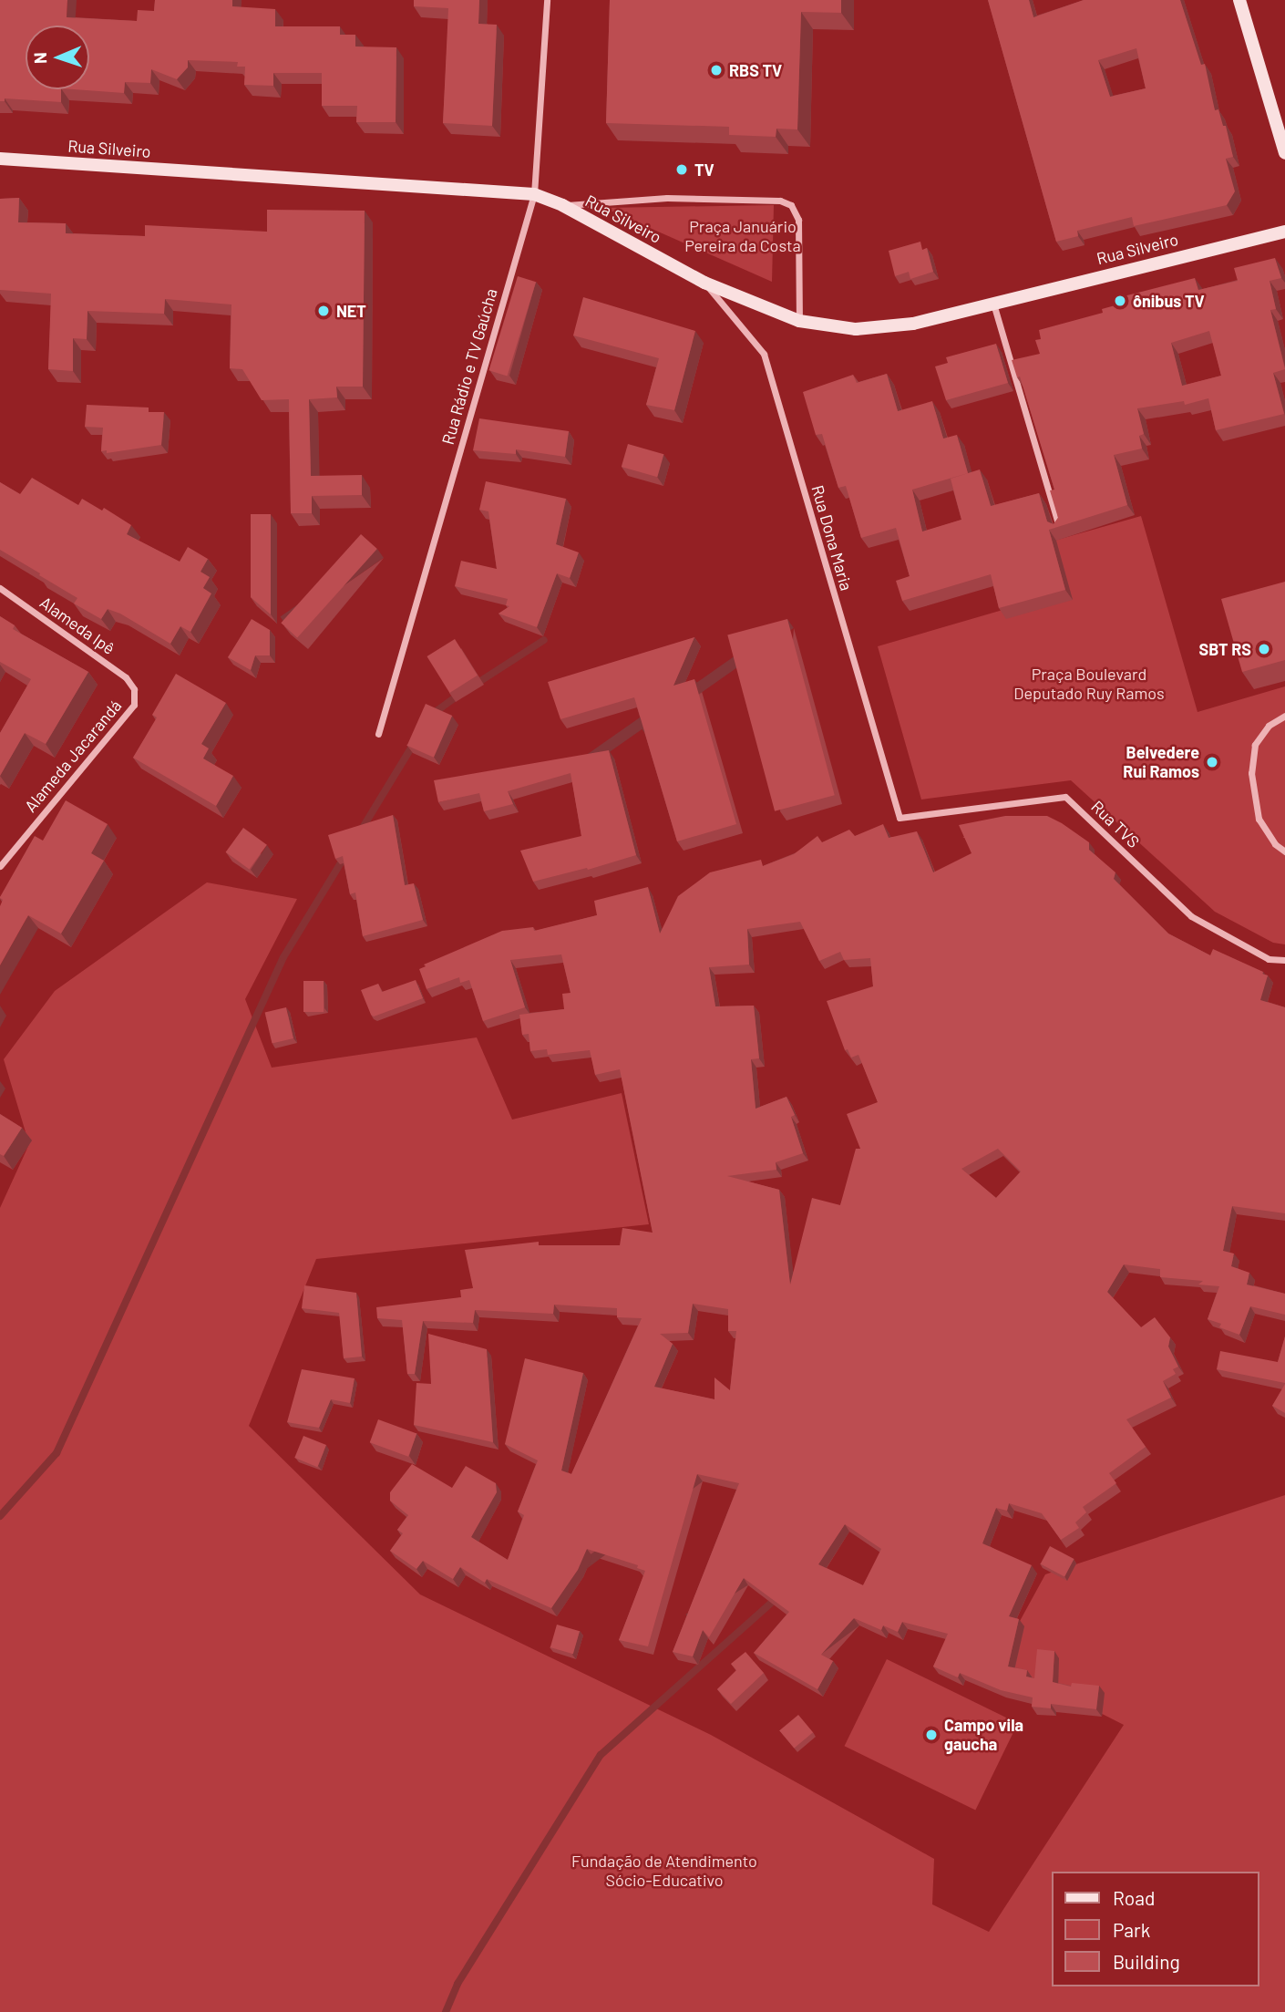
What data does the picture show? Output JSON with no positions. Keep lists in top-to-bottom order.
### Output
{
  "streets": {
    "street": [
      "Rua Silveiro",
      "Rua Rádio e TV Gaúcha",
      "Rua Dona Maria",
      "Alameda Ipê",
      "Alameda Jacarandá",
      "Rua TVS"
    ]
  },
  "crossings": [
    ["Rua Silveiro", "Rua Rádio e TV Gaúcha"],
    ["Rua Silveiro", "Rua Dona Maria"],
    ["Rua Dona Maria", "Rua TVS"],
    ["Alameda Ipê", "Alameda Jacarandá"]
  ],
  "parks": ["Praça Januário Pereira da Costa", "Praça Boulevard Deputado Ruy Ramos", "Fundação de Atendimento Sócio-Educativo"],
  "places": [
    "RBS TV",
    "TV",
    "ônibus TV",
    "NET",
    "SBT RS",
    "Belvedere Rui Ramos",
    "Campo vila gaucha"
  ],
  "legend": ["Road", "Park", "Building"],
  "north": "left"
}
